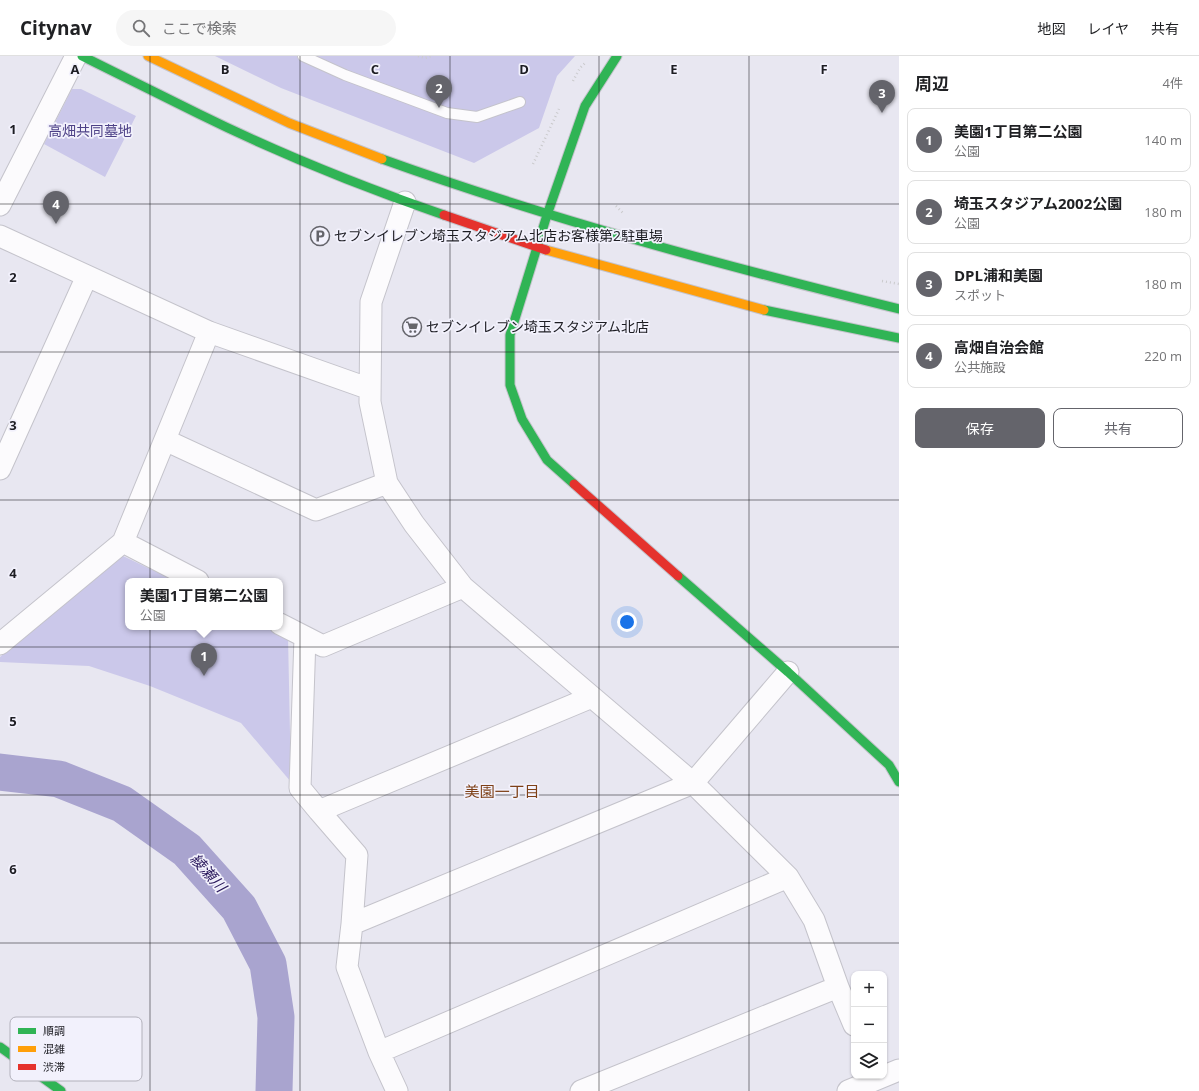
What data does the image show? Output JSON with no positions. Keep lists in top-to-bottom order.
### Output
{
  "districts": ["美園一丁目"],
  "water": ["綾瀬川"],
  "parks": ["高畑共同墓地"],
  "places": {
    "parking": ["セブンイレブン埼玉スタジアム北店お客様第2駐車場"],
    "supermarket": ["セブンイレブン埼玉スタジアム北店"]
  },
  "legend": ["順調", "混雑", "渋滞"],
  "page": {
    "header": "Citynav",
    "search": "ここで検索",
    "nav": ["地図", "レイヤ", "共有"],
    "heading": ["周辺", "4件"],
    "pins": [
      "2",
      "3",
      "4",
      "1"
    ],
    "list": [
      {
        "mark": "1",
        "name": "美園1丁目第二公園",
        "note": "公園",
        "value": "140 m"
      },
      {
        "mark": "2",
        "name": "埼玉スタジアム2002公園",
        "note": "公園",
        "value": "180 m"
      },
      {
        "mark": "3",
        "name": "DPL浦和美園",
        "note": "スポット",
        "value": "180 m"
      },
      {
        "mark": "4",
        "name": "高畑自治会館",
        "note": "公共施設",
        "value": "220 m"
      }
    ],
    "buttons": ["保存", "共有"],
    "popup": ["美園1丁目第二公園", "公園"],
    "map_buttons": ["+", "−"]
  },
  "grid": {
    "columns": [
      "A",
      "B",
      "C",
      "D",
      "E",
      "F"
    ],
    "rows": [
      "1",
      "2",
      "3",
      "4",
      "5",
      "6"
    ]
  }
}
